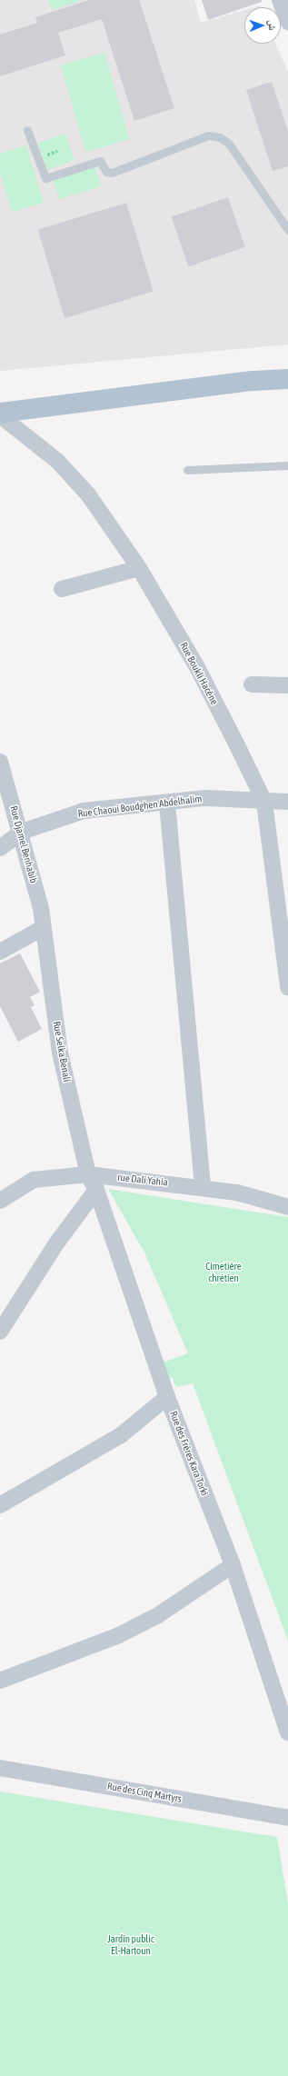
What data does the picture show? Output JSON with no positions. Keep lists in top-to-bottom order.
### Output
{
  "streets": {
    "street": [
      "Rue Boukli Hacène",
      "Rue Chaoui Boudghen Abdelhalim",
      "Rue Djamel Benhabib",
      "Rue Selka Benali",
      "rue Dali Yahia",
      "Rue des Fréres Kara Torki",
      "Rue des Cinq Martyrs"
    ]
  },
  "crossings": [
    ["Rue Boukli Hacène", "Rue Chaoui Boudghen Abdelhalim"],
    ["Rue Chaoui Boudghen Abdelhalim", "Rue Djamel Benhabib"],
    ["Rue Djamel Benhabib", "Rue Selka Benali"],
    ["Rue Selka Benali", "rue Dali Yahia"],
    ["Rue Selka Benali", "Rue des Fréres Kara Torki"],
    ["rue Dali Yahia", "Rue des Fréres Kara Torki"]
  ],
  "parks": ["Cimetière chrétien", "Jardin public El-Hartoun"],
  "north": "right"
}
